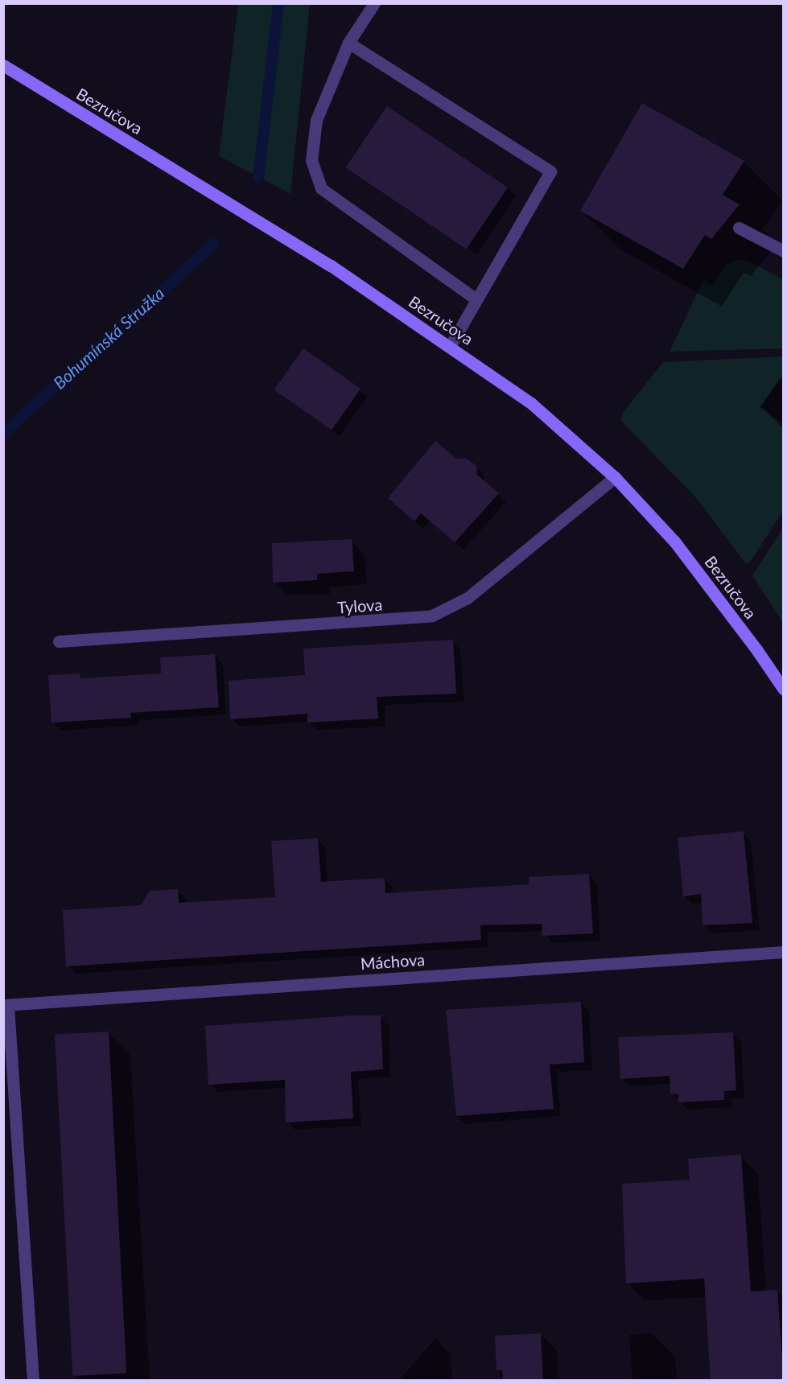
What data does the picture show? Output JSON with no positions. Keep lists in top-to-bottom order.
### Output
{
  "streets": {
    "main road": ["Bezručova"],
    "street": ["Tylova", "Máchova"]
  },
  "crossings": [
    ["Bezručova", "Tylova"]
  ],
  "water": ["Bohumínská Stružka"]
}
